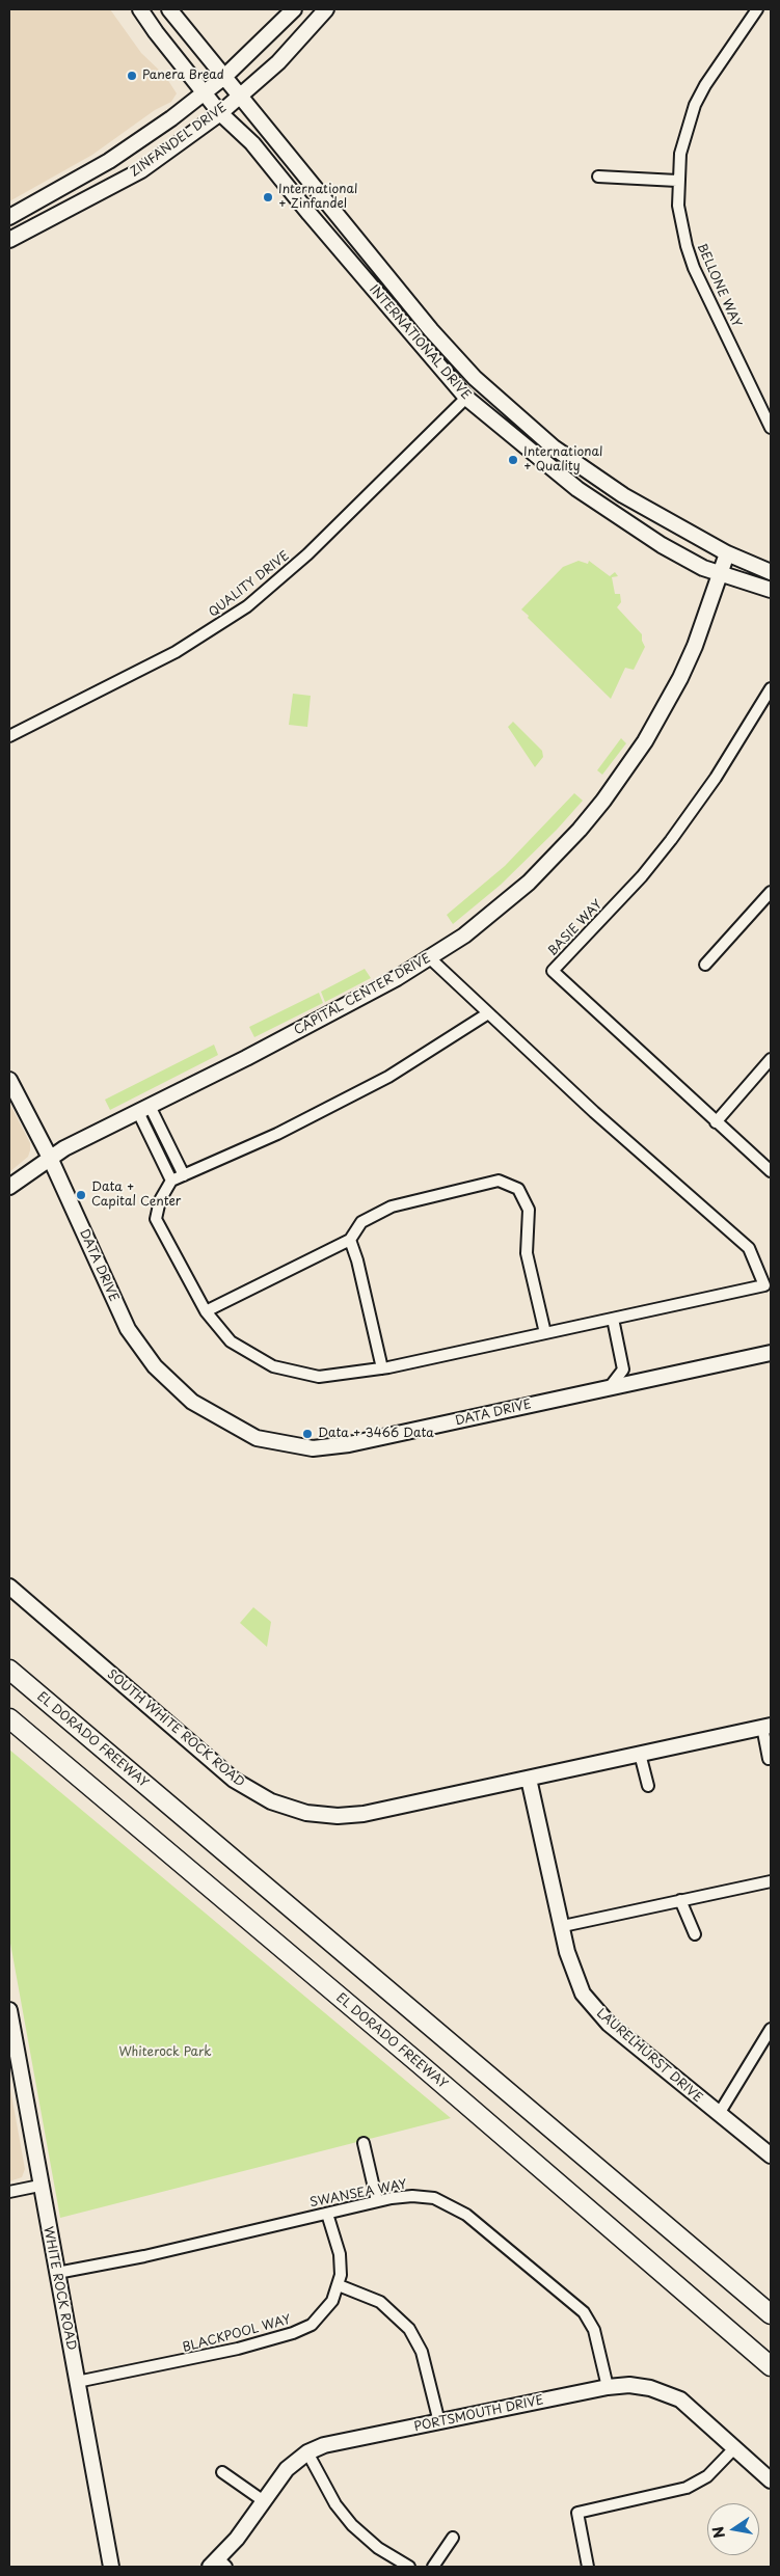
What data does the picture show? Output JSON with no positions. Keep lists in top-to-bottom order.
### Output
{
  "streets": {
    "highway": ["EL DORADO FREEWAY"],
    "street": [
      "ZINFANDEL DRIVE",
      "BELLONE WAY",
      "INTERNATIONAL DRIVE",
      "QUALITY DRIVE",
      "BASIE WAY",
      "CAPITAL CENTER DRIVE",
      "DATA DRIVE",
      "SOUTH WHITE ROCK ROAD",
      "LAURELHURST DRIVE",
      "SWANSEA WAY",
      "WHITE ROCK ROAD",
      "BLACKPOOL WAY",
      "PORTSMOUTH DRIVE"
    ]
  },
  "crossings": [
    ["ZINFANDEL DRIVE", "INTERNATIONAL DRIVE"],
    ["INTERNATIONAL DRIVE", "QUALITY DRIVE"],
    ["INTERNATIONAL DRIVE", "CAPITAL CENTER DRIVE"],
    ["CAPITAL CENTER DRIVE", "DATA DRIVE"],
    ["SOUTH WHITE ROCK ROAD", "LAURELHURST DRIVE"],
    ["SWANSEA WAY", "WHITE ROCK ROAD"],
    ["SWANSEA WAY", "BLACKPOOL WAY"],
    ["SWANSEA WAY", "PORTSMOUTH DRIVE"],
    ["WHITE ROCK ROAD", "BLACKPOOL WAY"]
  ],
  "parks": ["Whiterock Park"],
  "places": [
    "Panera Bread",
    "International + Zinfandel",
    "International + Quality",
    "Data + Capital Center",
    "Data + 3466 Data"
  ],
  "north": "left"
}
